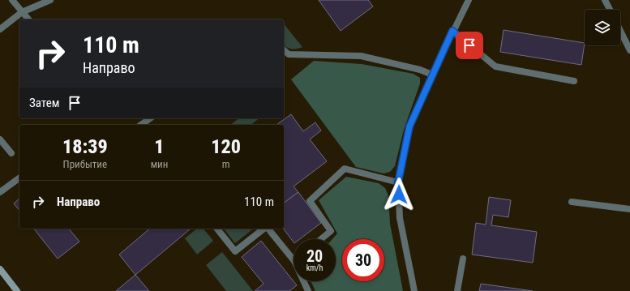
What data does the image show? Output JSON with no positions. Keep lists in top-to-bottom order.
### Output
{
  "page": {
    "turn": ["110 m", "Направо"],
    "then": "Затем",
    "eta": [
      "18:39",
      "Прибытие",
      "1",
      "мин",
      "120",
      "m"
    ],
    "list": [
      {
        "name": "Направо",
        "value": "110 m"
      }
    ],
    "speed": "20 km/h",
    "limit": "30"
  }
}
